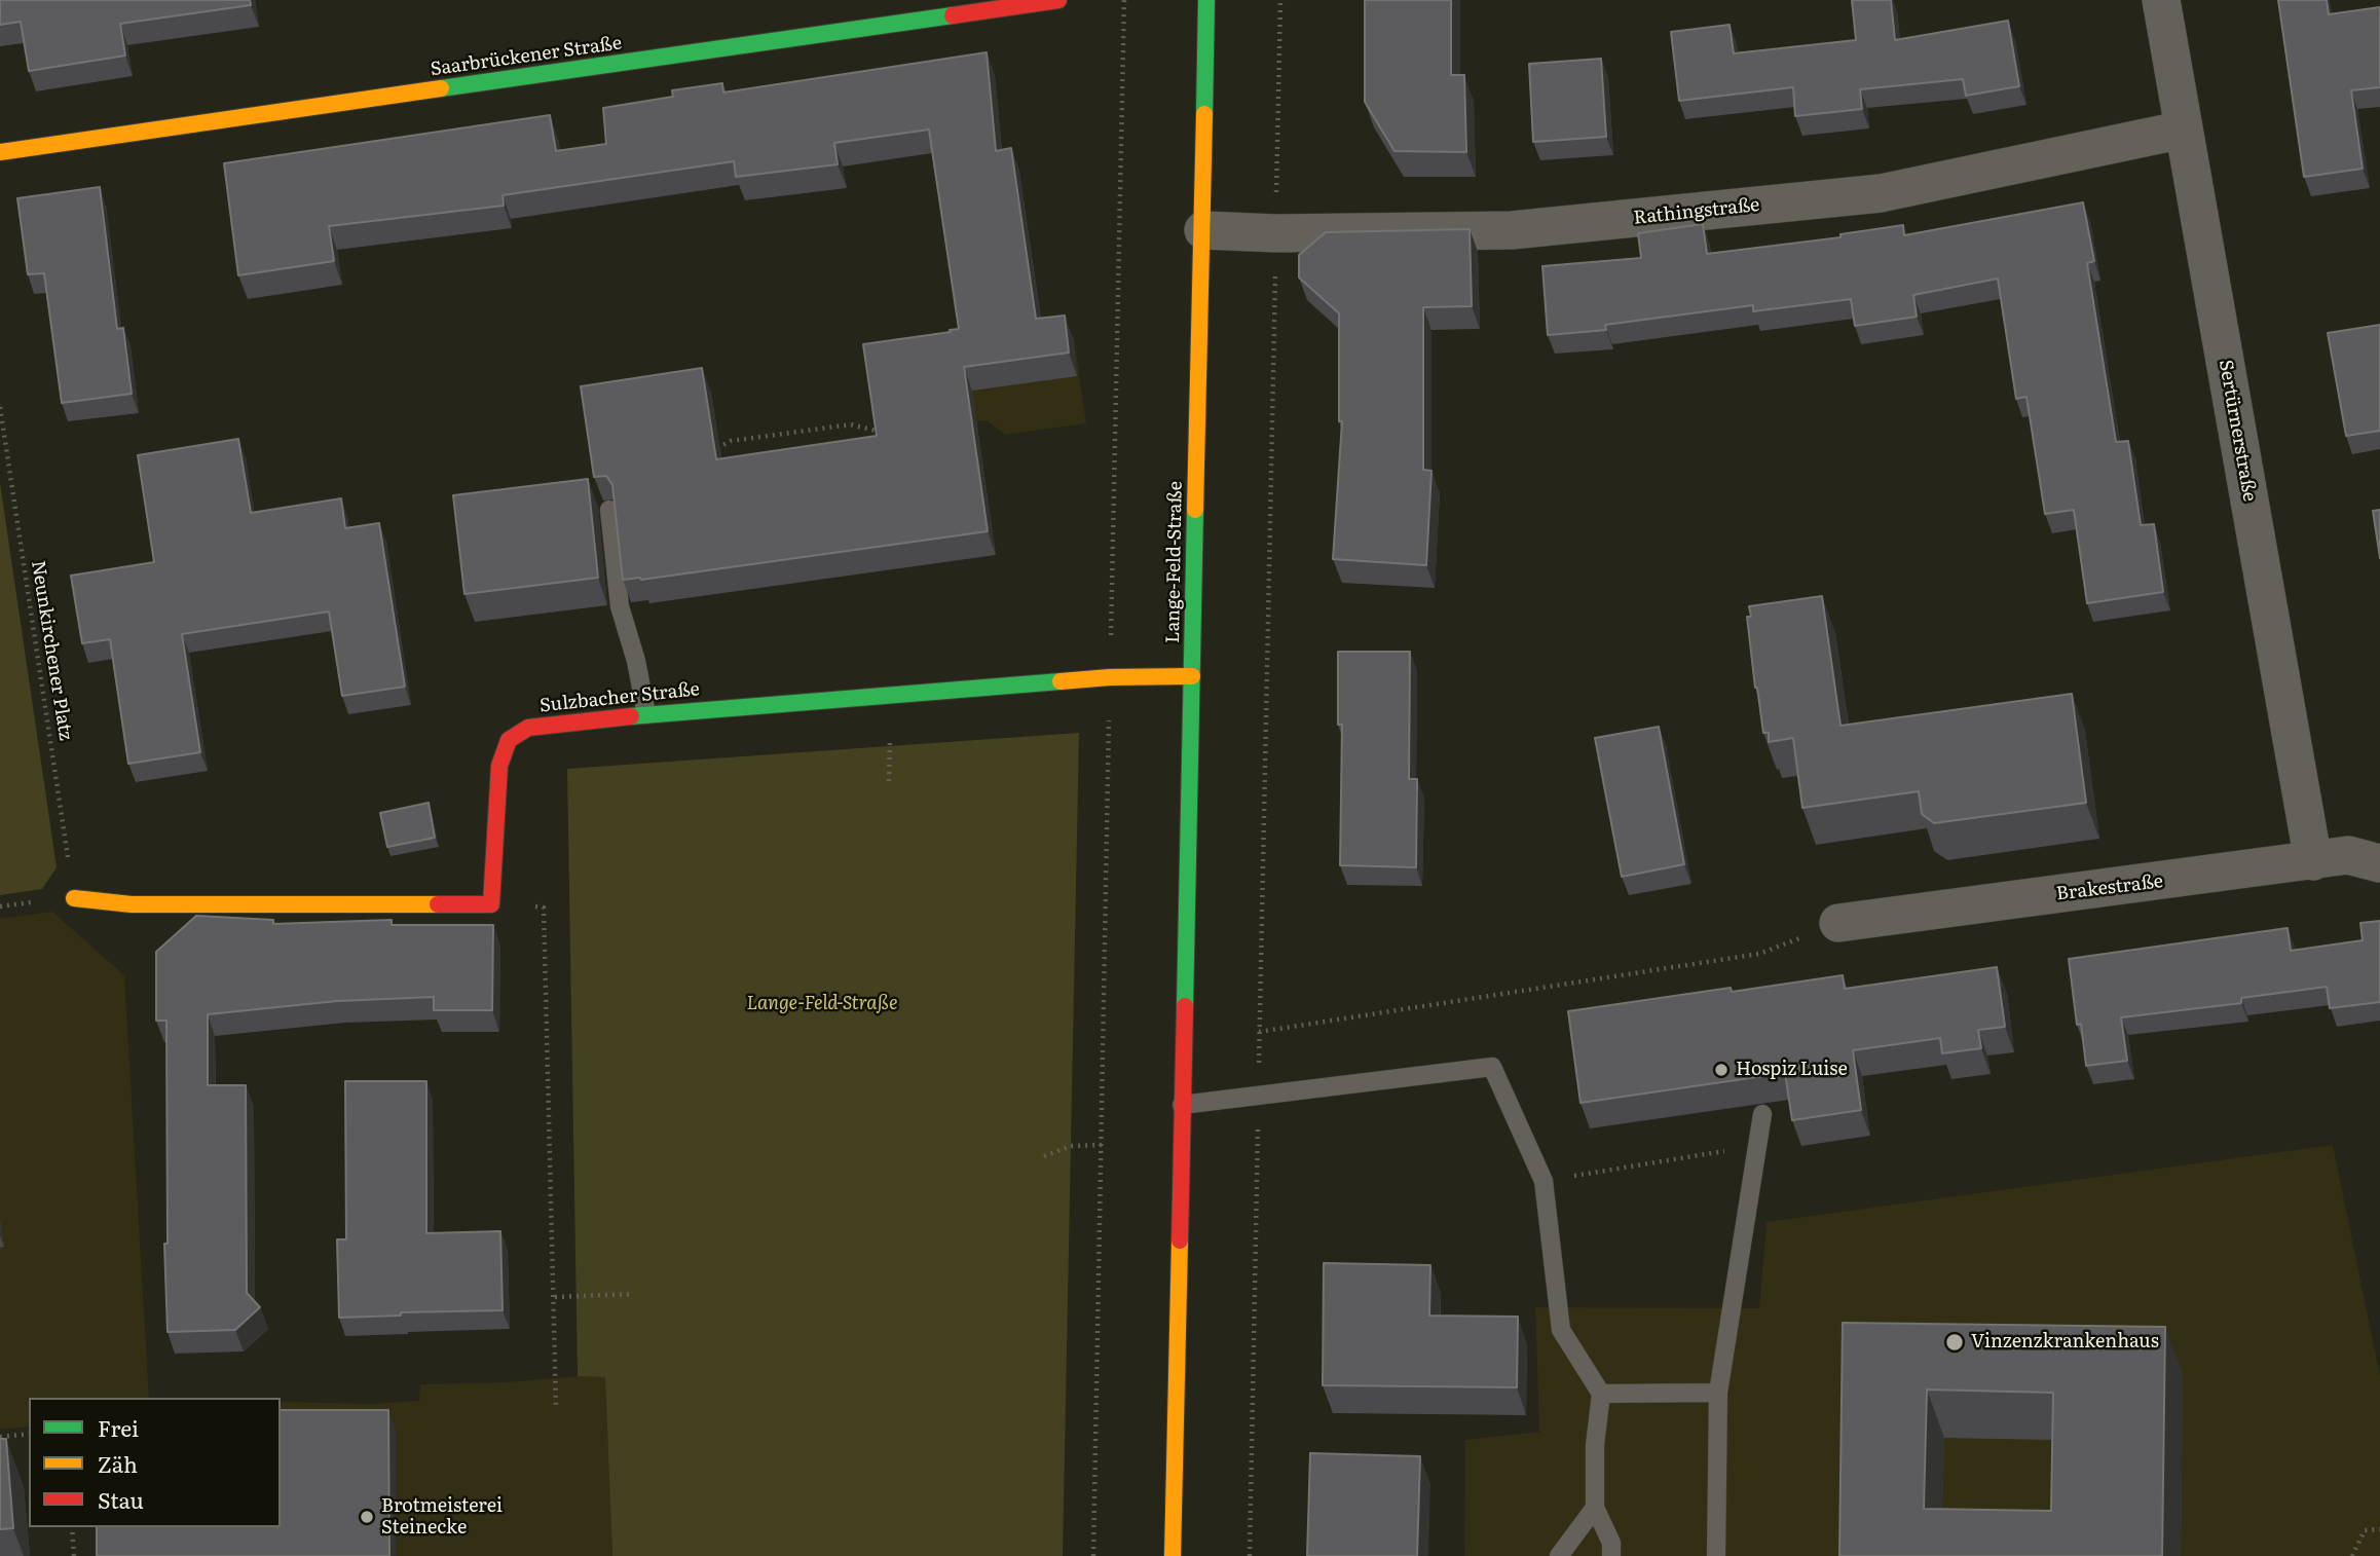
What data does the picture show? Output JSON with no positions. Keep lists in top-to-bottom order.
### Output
{
  "streets": {
    "street": [
      "Saarbrückener Straße",
      "Rathingstraße",
      "Sertürnerstraße",
      "Lange-Feld-Straße",
      "Sulzbacher Straße",
      "Brakestraße"
    ],
    "path": ["Neunkirchener Platz"]
  },
  "crossings": [
    ["Rathingstraße", "Sertürnerstraße"],
    ["Rathingstraße", "Lange-Feld-Straße"],
    ["Sertürnerstraße", "Brakestraße"],
    ["Lange-Feld-Straße", "Sulzbacher Straße"]
  ],
  "parks": ["Lange-Feld-Straße"],
  "places": ["Hospiz Luise", "Vinzenzkrankenhaus", "Brotmeisterei Steinecke"],
  "legend": ["Frei", "Zäh", "Stau"]
}
